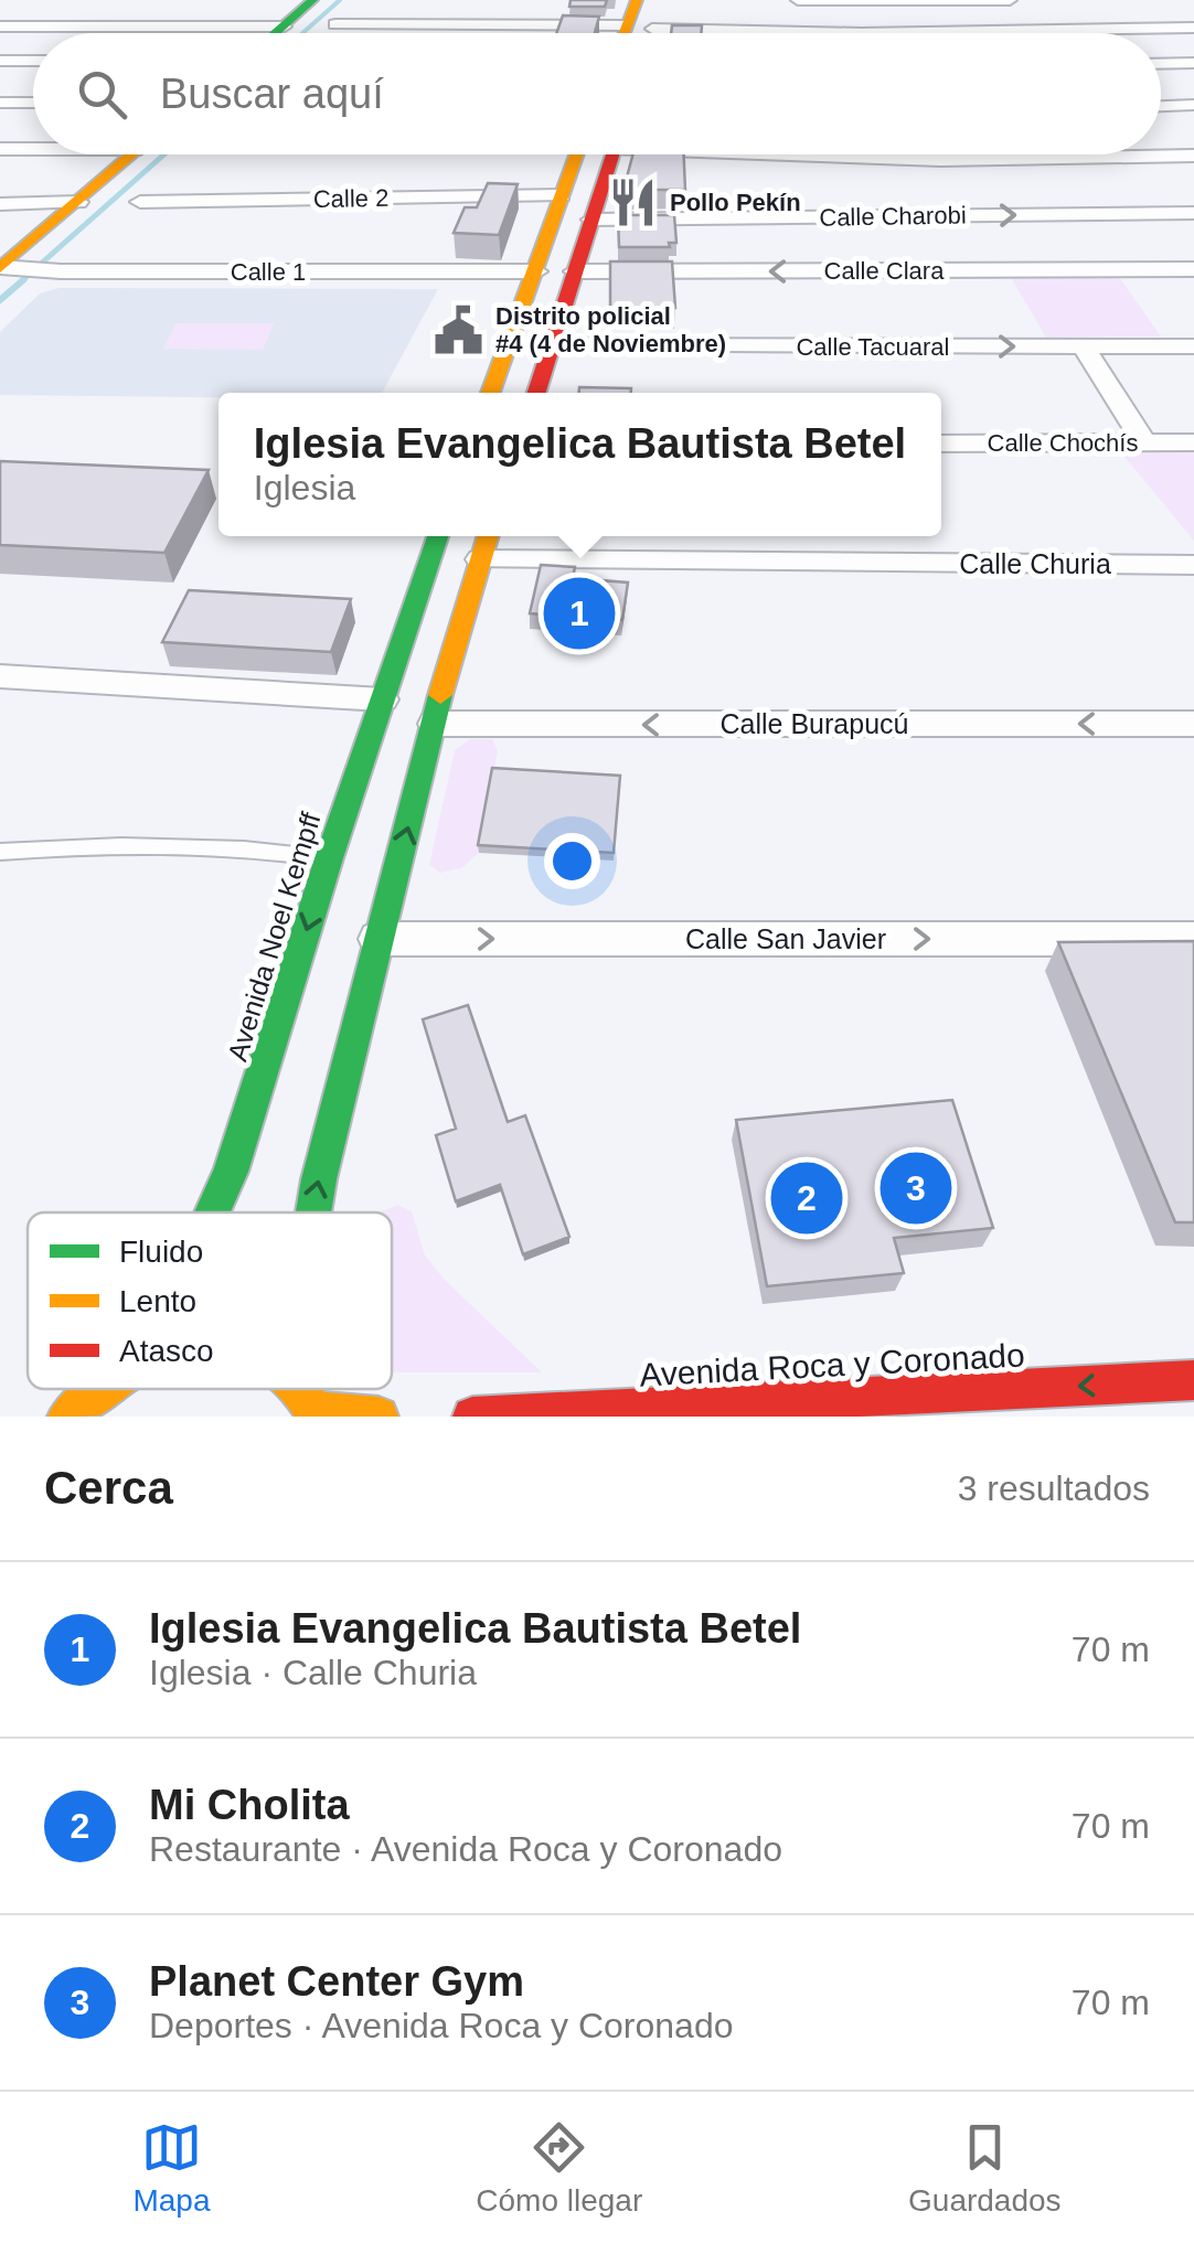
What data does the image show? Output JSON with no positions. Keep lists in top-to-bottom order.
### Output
{
  "streets": {
    "main road": ["Avenida Noel Kempff", "Avenida Roca y Coronado"],
    "street": [
      "Calle 2",
      "Calle Charobi",
      "Calle Clara",
      "Calle 1",
      "Calle Tacuaral",
      "Calle Chochís",
      "Calle Churia",
      "Calle Burapucú",
      "Calle San Javier"
    ]
  },
  "one_way": ["Calle Burapucú", "Calle San Javier", "Avenida Roca y Coronado"],
  "places": {
    "restaurant": ["Pollo Pekín"],
    "public building": ["Distrito policial #4 (4 de Noviembre)"]
  },
  "legend": ["Fluido", "Lento", "Atasco"],
  "page": {
    "search": "Buscar aquí",
    "popup": ["Iglesia Evangelica Bautista Betel", "Iglesia"],
    "pins": ["1", "3", "2"],
    "heading": ["Cerca", "3 resultados"],
    "list": [
      {
        "mark": "1",
        "name": "Iglesia Evangelica Bautista Betel",
        "note": "Iglesia · Calle Churia",
        "value": "70 m"
      },
      {
        "mark": "2",
        "name": "Mi Cholita",
        "note": "Restaurante · Avenida Roca y Coronado",
        "value": "70 m"
      },
      {
        "mark": "3",
        "name": "Planet Center Gym",
        "note": "Deportes · Avenida Roca y Coronado",
        "value": "70 m"
      }
    ],
    "nav": ["Mapa", "Cómo llegar", "Guardados"]
  }
}
